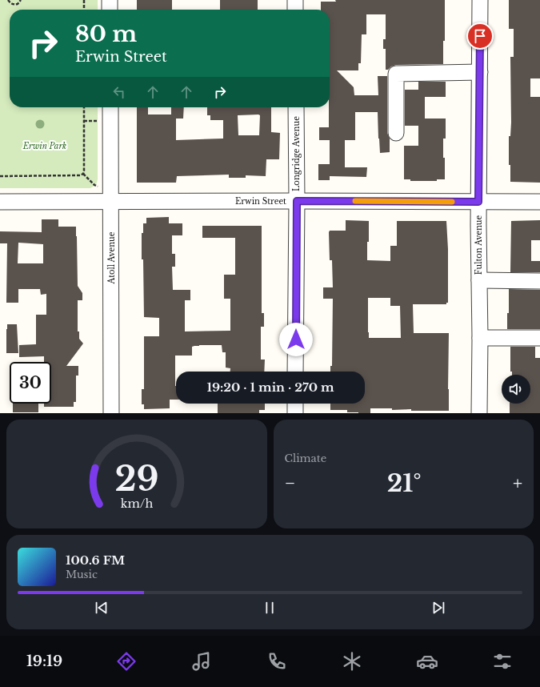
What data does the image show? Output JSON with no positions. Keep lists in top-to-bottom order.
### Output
{
  "streets": {
    "street": [
      "Longridge Avenue",
      "Erwin Street",
      "Fulton Avenue",
      "Atoll Avenue"
    ]
  },
  "crossings": [
    ["Longridge Avenue", "Erwin Street"],
    ["Erwin Street", "Fulton Avenue"],
    ["Erwin Street", "Atoll Avenue"]
  ],
  "parks": ["Erwin Park"],
  "page": {
    "turn": ["80 m", "Erwin Street"],
    "limit": "30",
    "trip": "19:20 · 1 min · 270 m",
    "tile": "Climate",
    "heat": ["−", "21°", "+"],
    "song": ["100.6 FM", "Music"],
    "tabs": "19:19",
    "gauge": ["29", "km/h"]
  }
}
